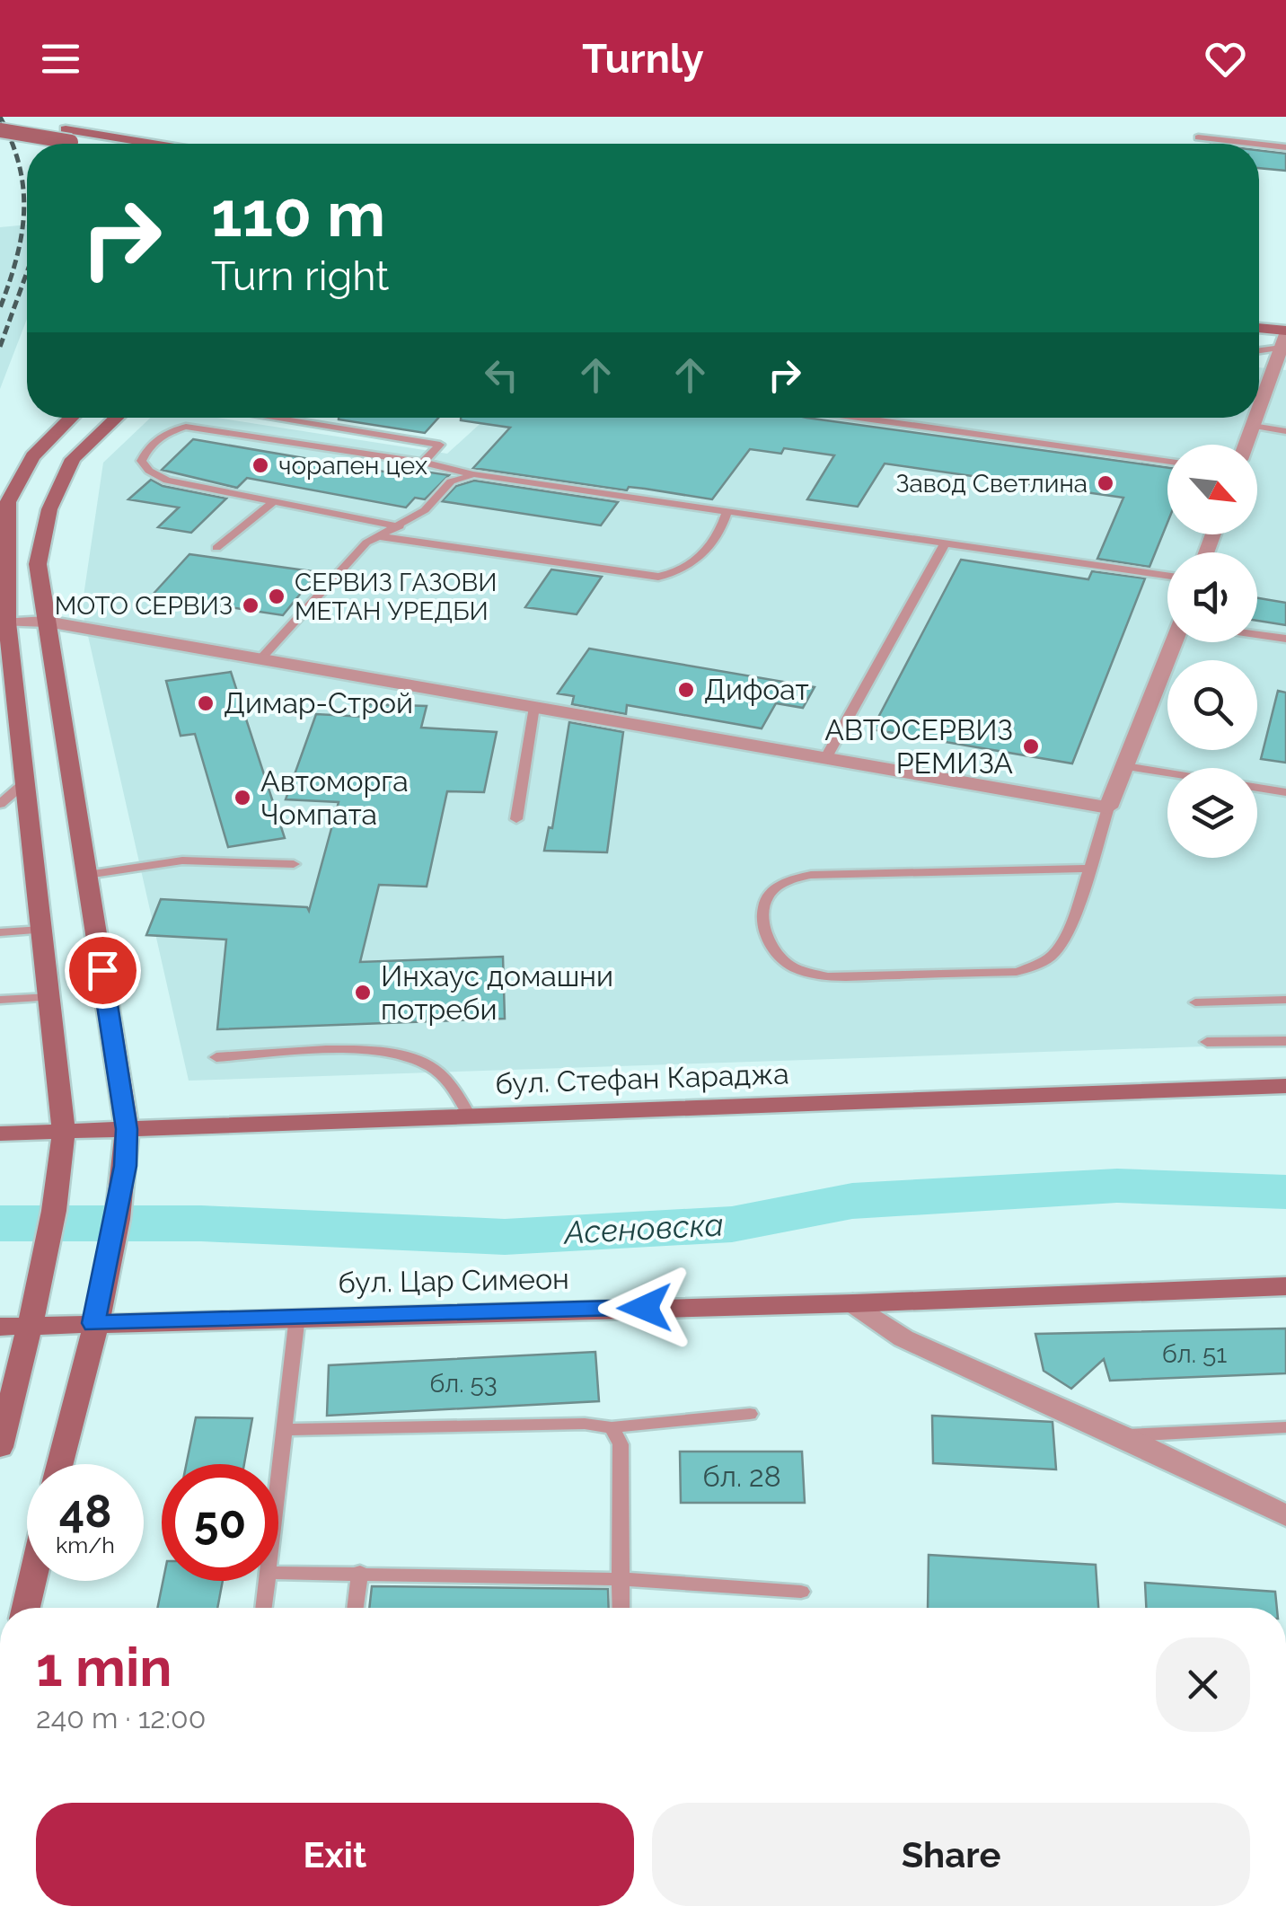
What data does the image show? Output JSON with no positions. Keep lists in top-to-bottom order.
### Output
{
  "streets": {
    "main road": ["бул. Стефан Караджа", "бул. Цар Симеон"]
  },
  "water": ["Асеновска"],
  "places": [
    "чорапен цех",
    "Завод Светлина",
    "СЕРВИЗ ГАЗОВИ МЕТАН УРЕДБИ",
    "МОТО СЕРВИЗ",
    "Дифоат",
    "Димар-Строй",
    "АВТОСЕРВИЗ РЕМИЗА",
    "Автоморга Чомпата",
    "Инхаус домашни потреби"
  ],
  "house_numbers": ["бл. 51", "бл. 53", "бл. 28"],
  "north": "bottom right",
  "page": {
    "header": "Turnly",
    "turn": ["110 m", "Turn right"],
    "speed": "48 km/h",
    "limit": "50",
    "heading": ["1 min", "240 m · 12:00"],
    "buttons": ["Exit", "Share"]
  }
}
